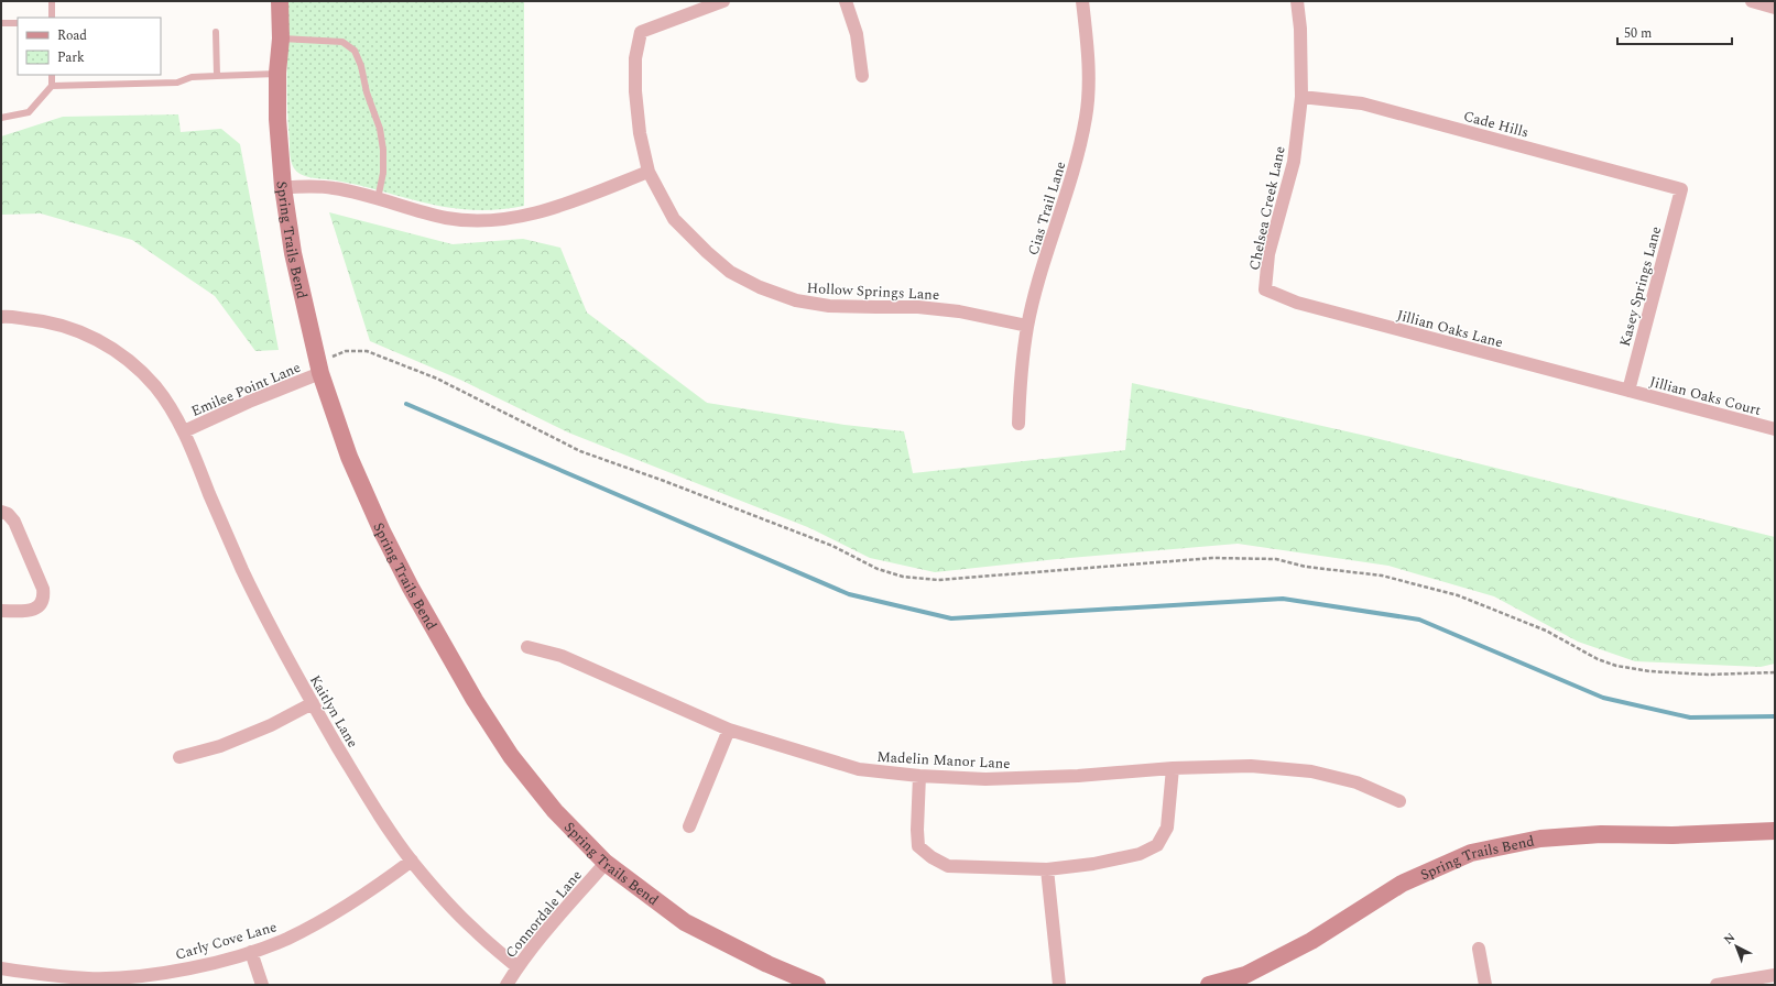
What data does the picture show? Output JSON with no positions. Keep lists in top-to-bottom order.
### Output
{
  "streets": {
    "street": [
      "Cade Hills",
      "Cias Trail Lane",
      "Chelsea Creek Lane",
      "Spring Trails Bend",
      "Kasey Springs Lane",
      "Hollow Springs Lane",
      "Jillian Oaks Lane",
      "Emilee Point Lane",
      "Jillian Oaks Court",
      "Kaitlyn Lane",
      "Madelin Manor Lane",
      "Connordale Lane",
      "Carly Cove Lane"
    ]
  },
  "crossings": [
    ["Cade Hills", "Chelsea Creek Lane"],
    ["Cade Hills", "Kasey Springs Lane"],
    ["Cias Trail Lane", "Hollow Springs Lane"],
    ["Chelsea Creek Lane", "Jillian Oaks Lane"],
    ["Spring Trails Bend", "Emilee Point Lane"],
    ["Spring Trails Bend", "Connordale Lane"],
    ["Kasey Springs Lane", "Jillian Oaks Lane"],
    ["Kasey Springs Lane", "Jillian Oaks Court"],
    ["Jillian Oaks Lane", "Jillian Oaks Court"],
    ["Emilee Point Lane", "Kaitlyn Lane"],
    ["Kaitlyn Lane", "Connordale Lane"],
    ["Kaitlyn Lane", "Carly Cove Lane"]
  ],
  "legend": ["Road", "Park"],
  "scale_bar": "50 m",
  "north": "top left"
}
